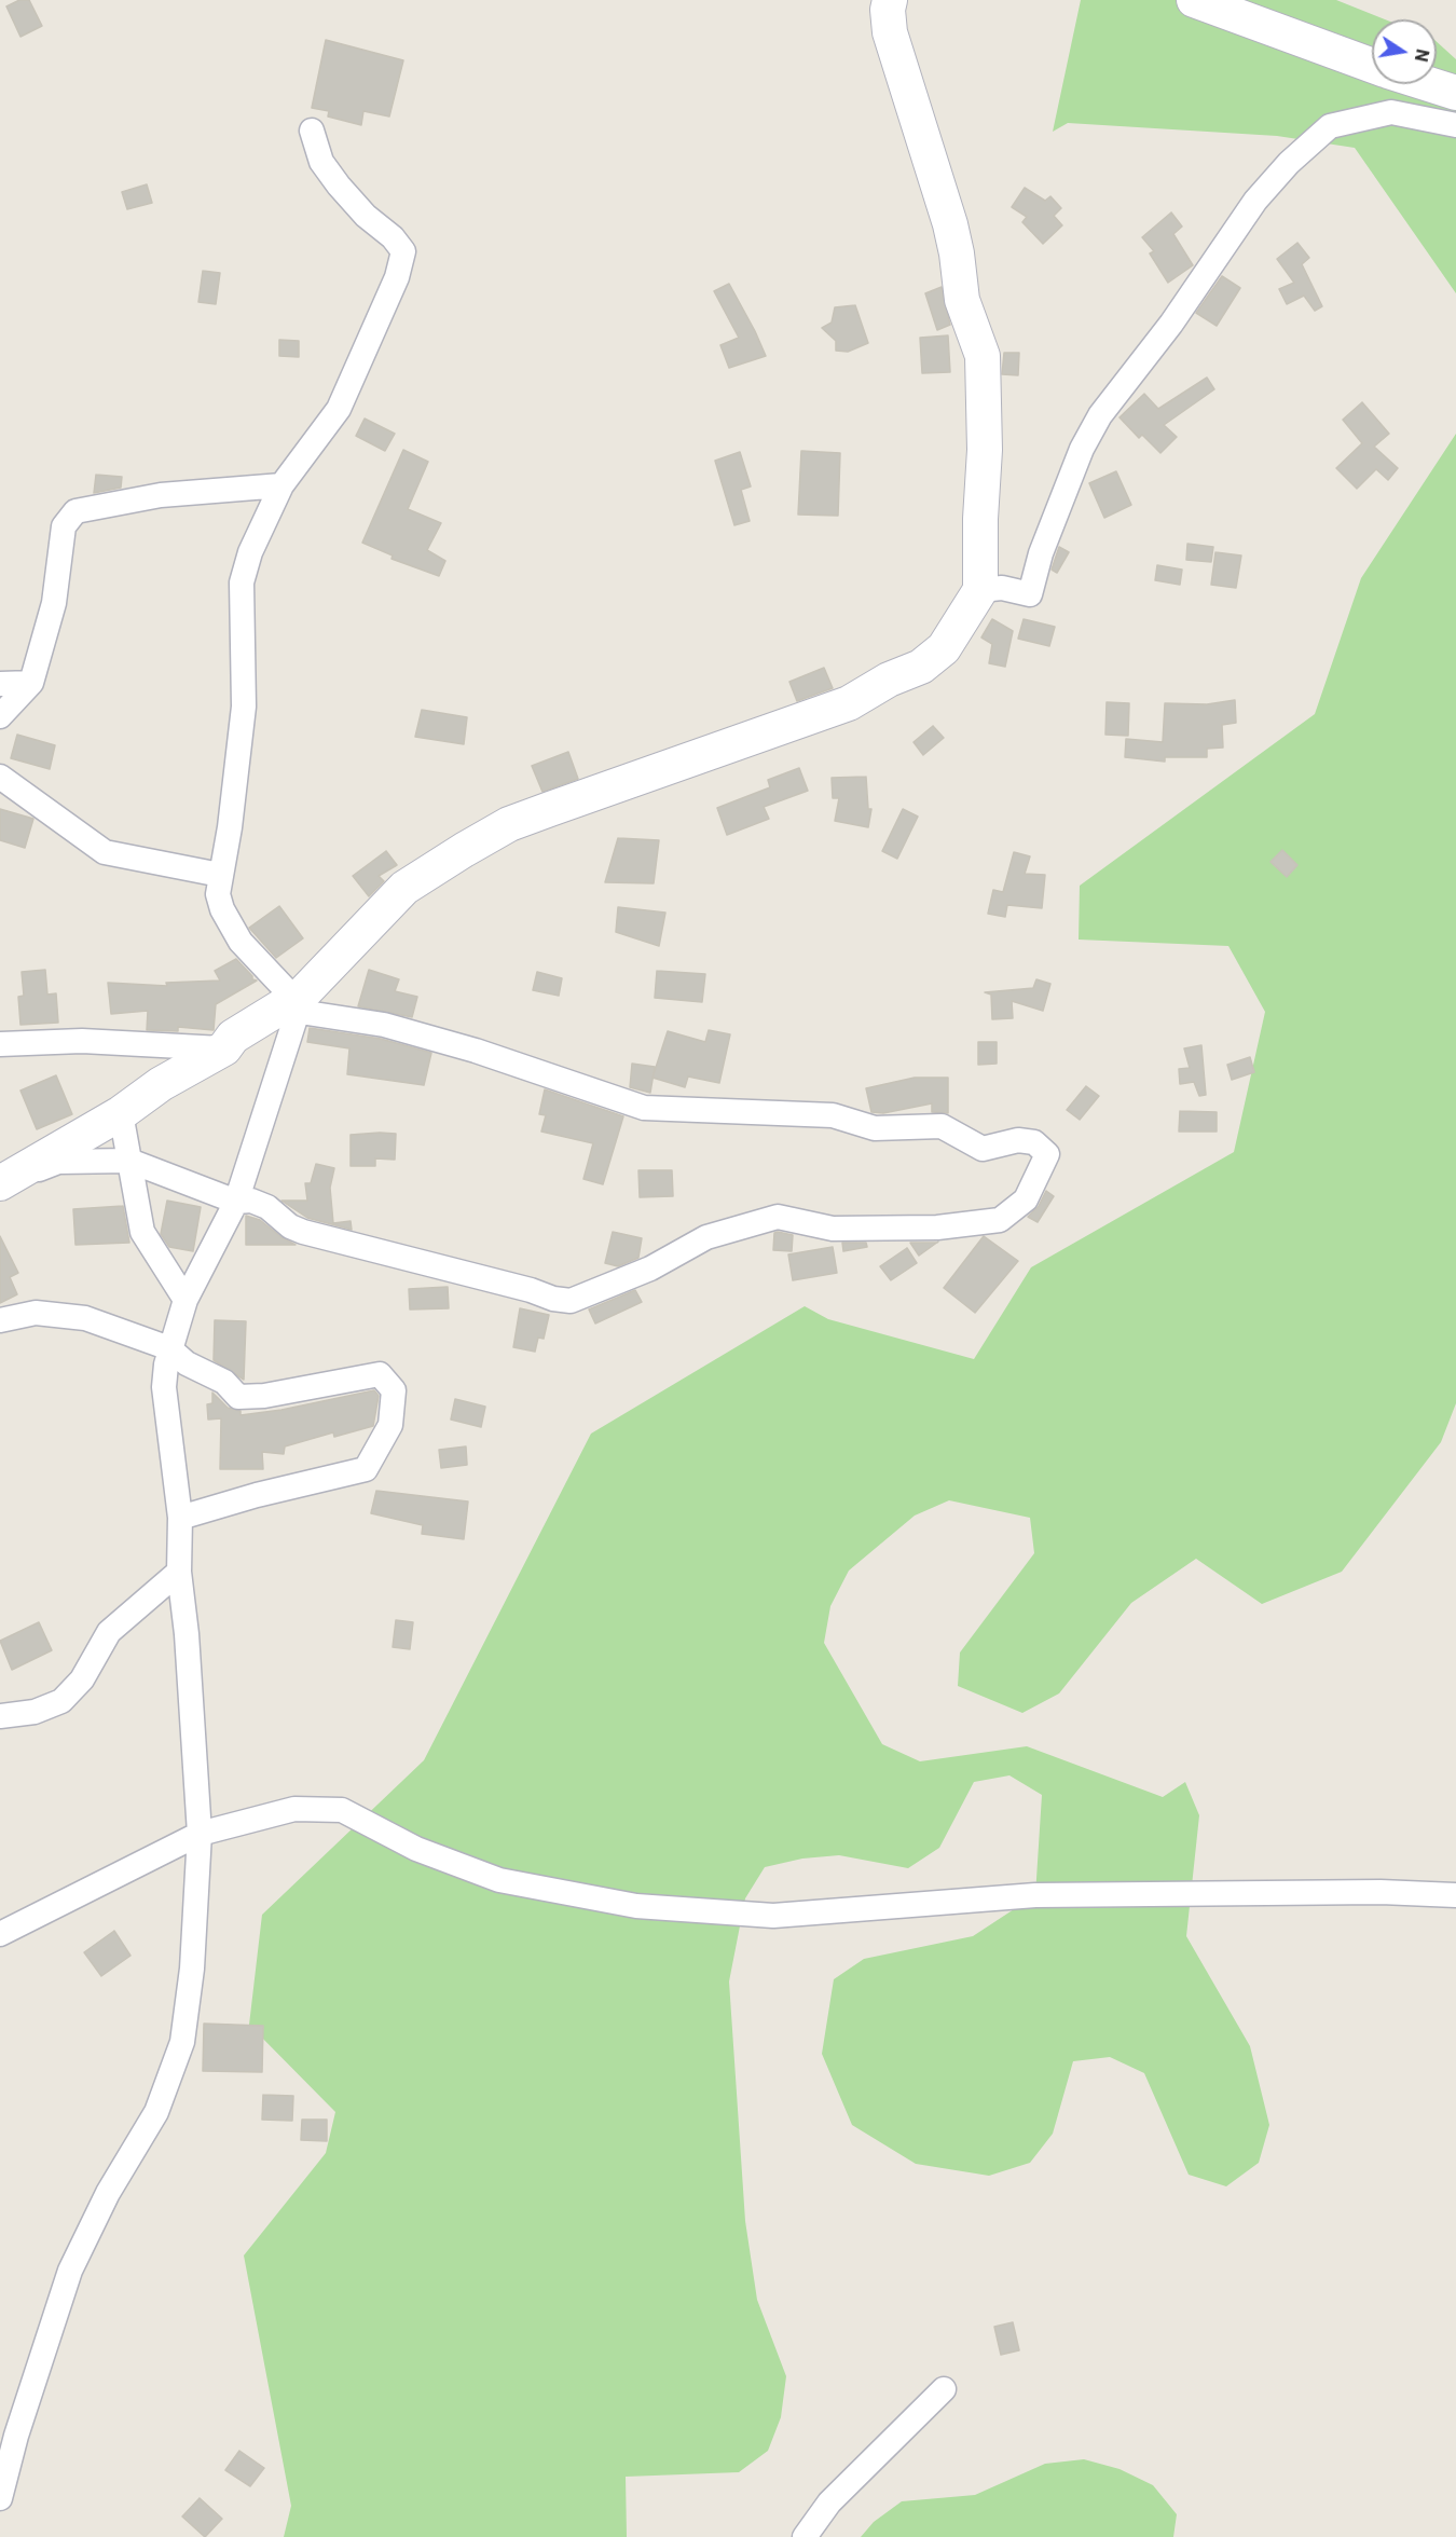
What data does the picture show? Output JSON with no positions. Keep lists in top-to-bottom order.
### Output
{
  "north": "right"
}
